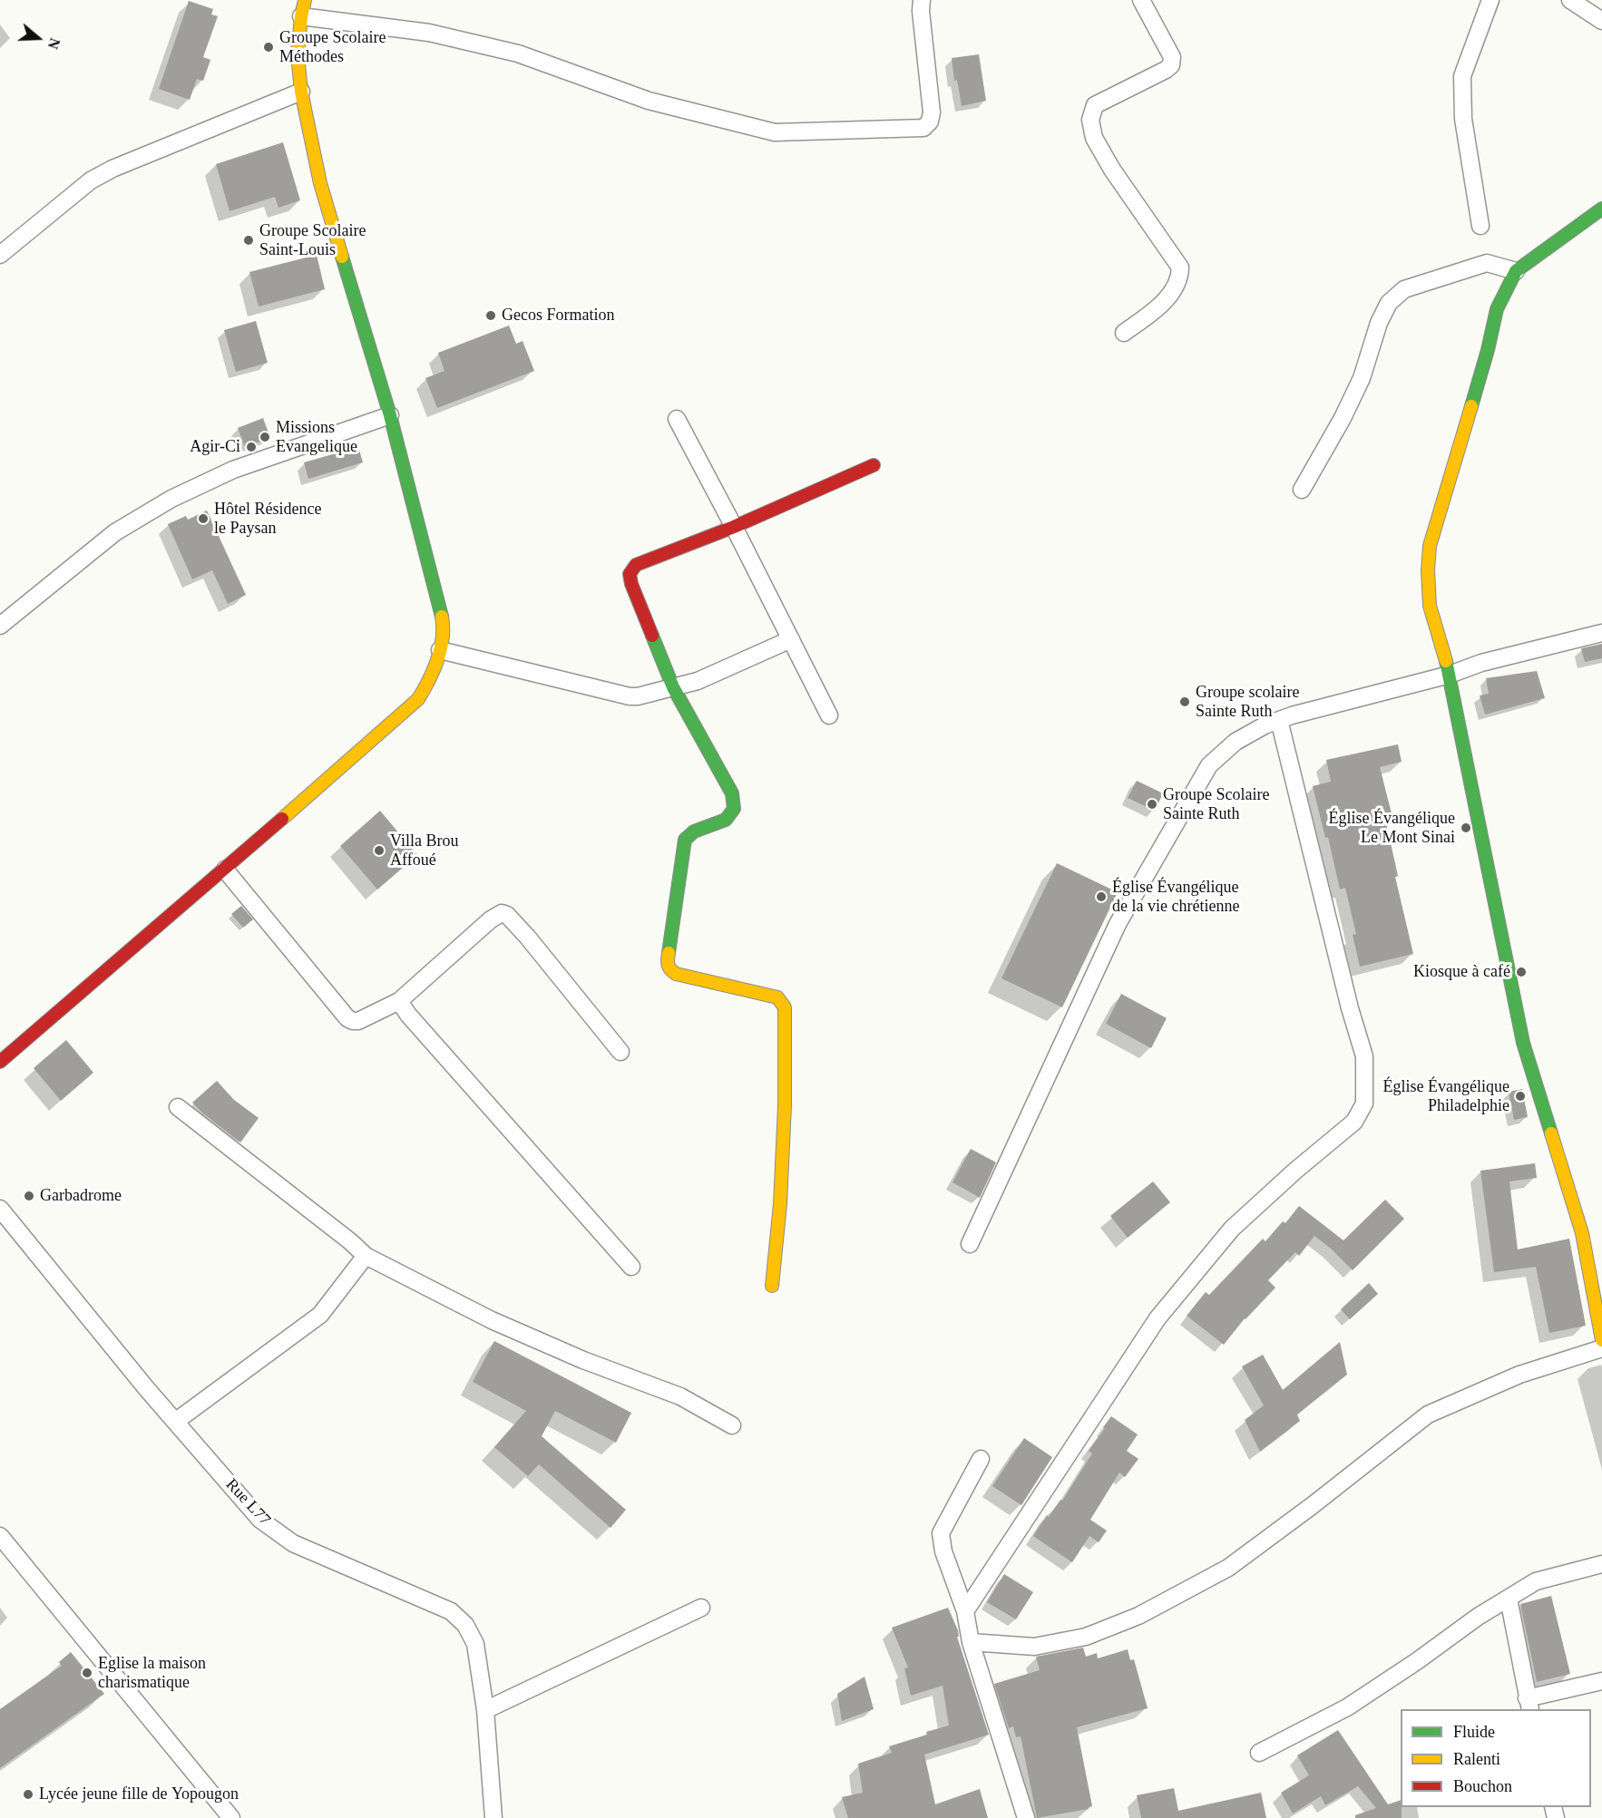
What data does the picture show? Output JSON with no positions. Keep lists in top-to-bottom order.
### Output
{
  "streets": {
    "street": ["Rue L77"]
  },
  "places": [
    "Groupe Scolaire Méthodes",
    "Groupe Scolaire Saint-Louis",
    "Gecos Formation",
    "Missions Evangelique",
    "Agir-Ci",
    "Hôtel Résidence le Paysan",
    "Groupe scolaire Sainte Ruth",
    "Groupe Scolaire Sainte Ruth",
    "Église Évangélique Le Mont Sinai",
    "Villa Brou Affoué",
    "Église Évangélique de la vie chrétienne",
    "Kiosque à café",
    "Église Évangélique Philadelphie",
    "Garbadrome",
    "Eglise la maison charismatique",
    "Lycée jeune fille de Yopougon"
  ],
  "legend": ["Fluide", "Ralenti", "Bouchon"],
  "north": "right"
}
